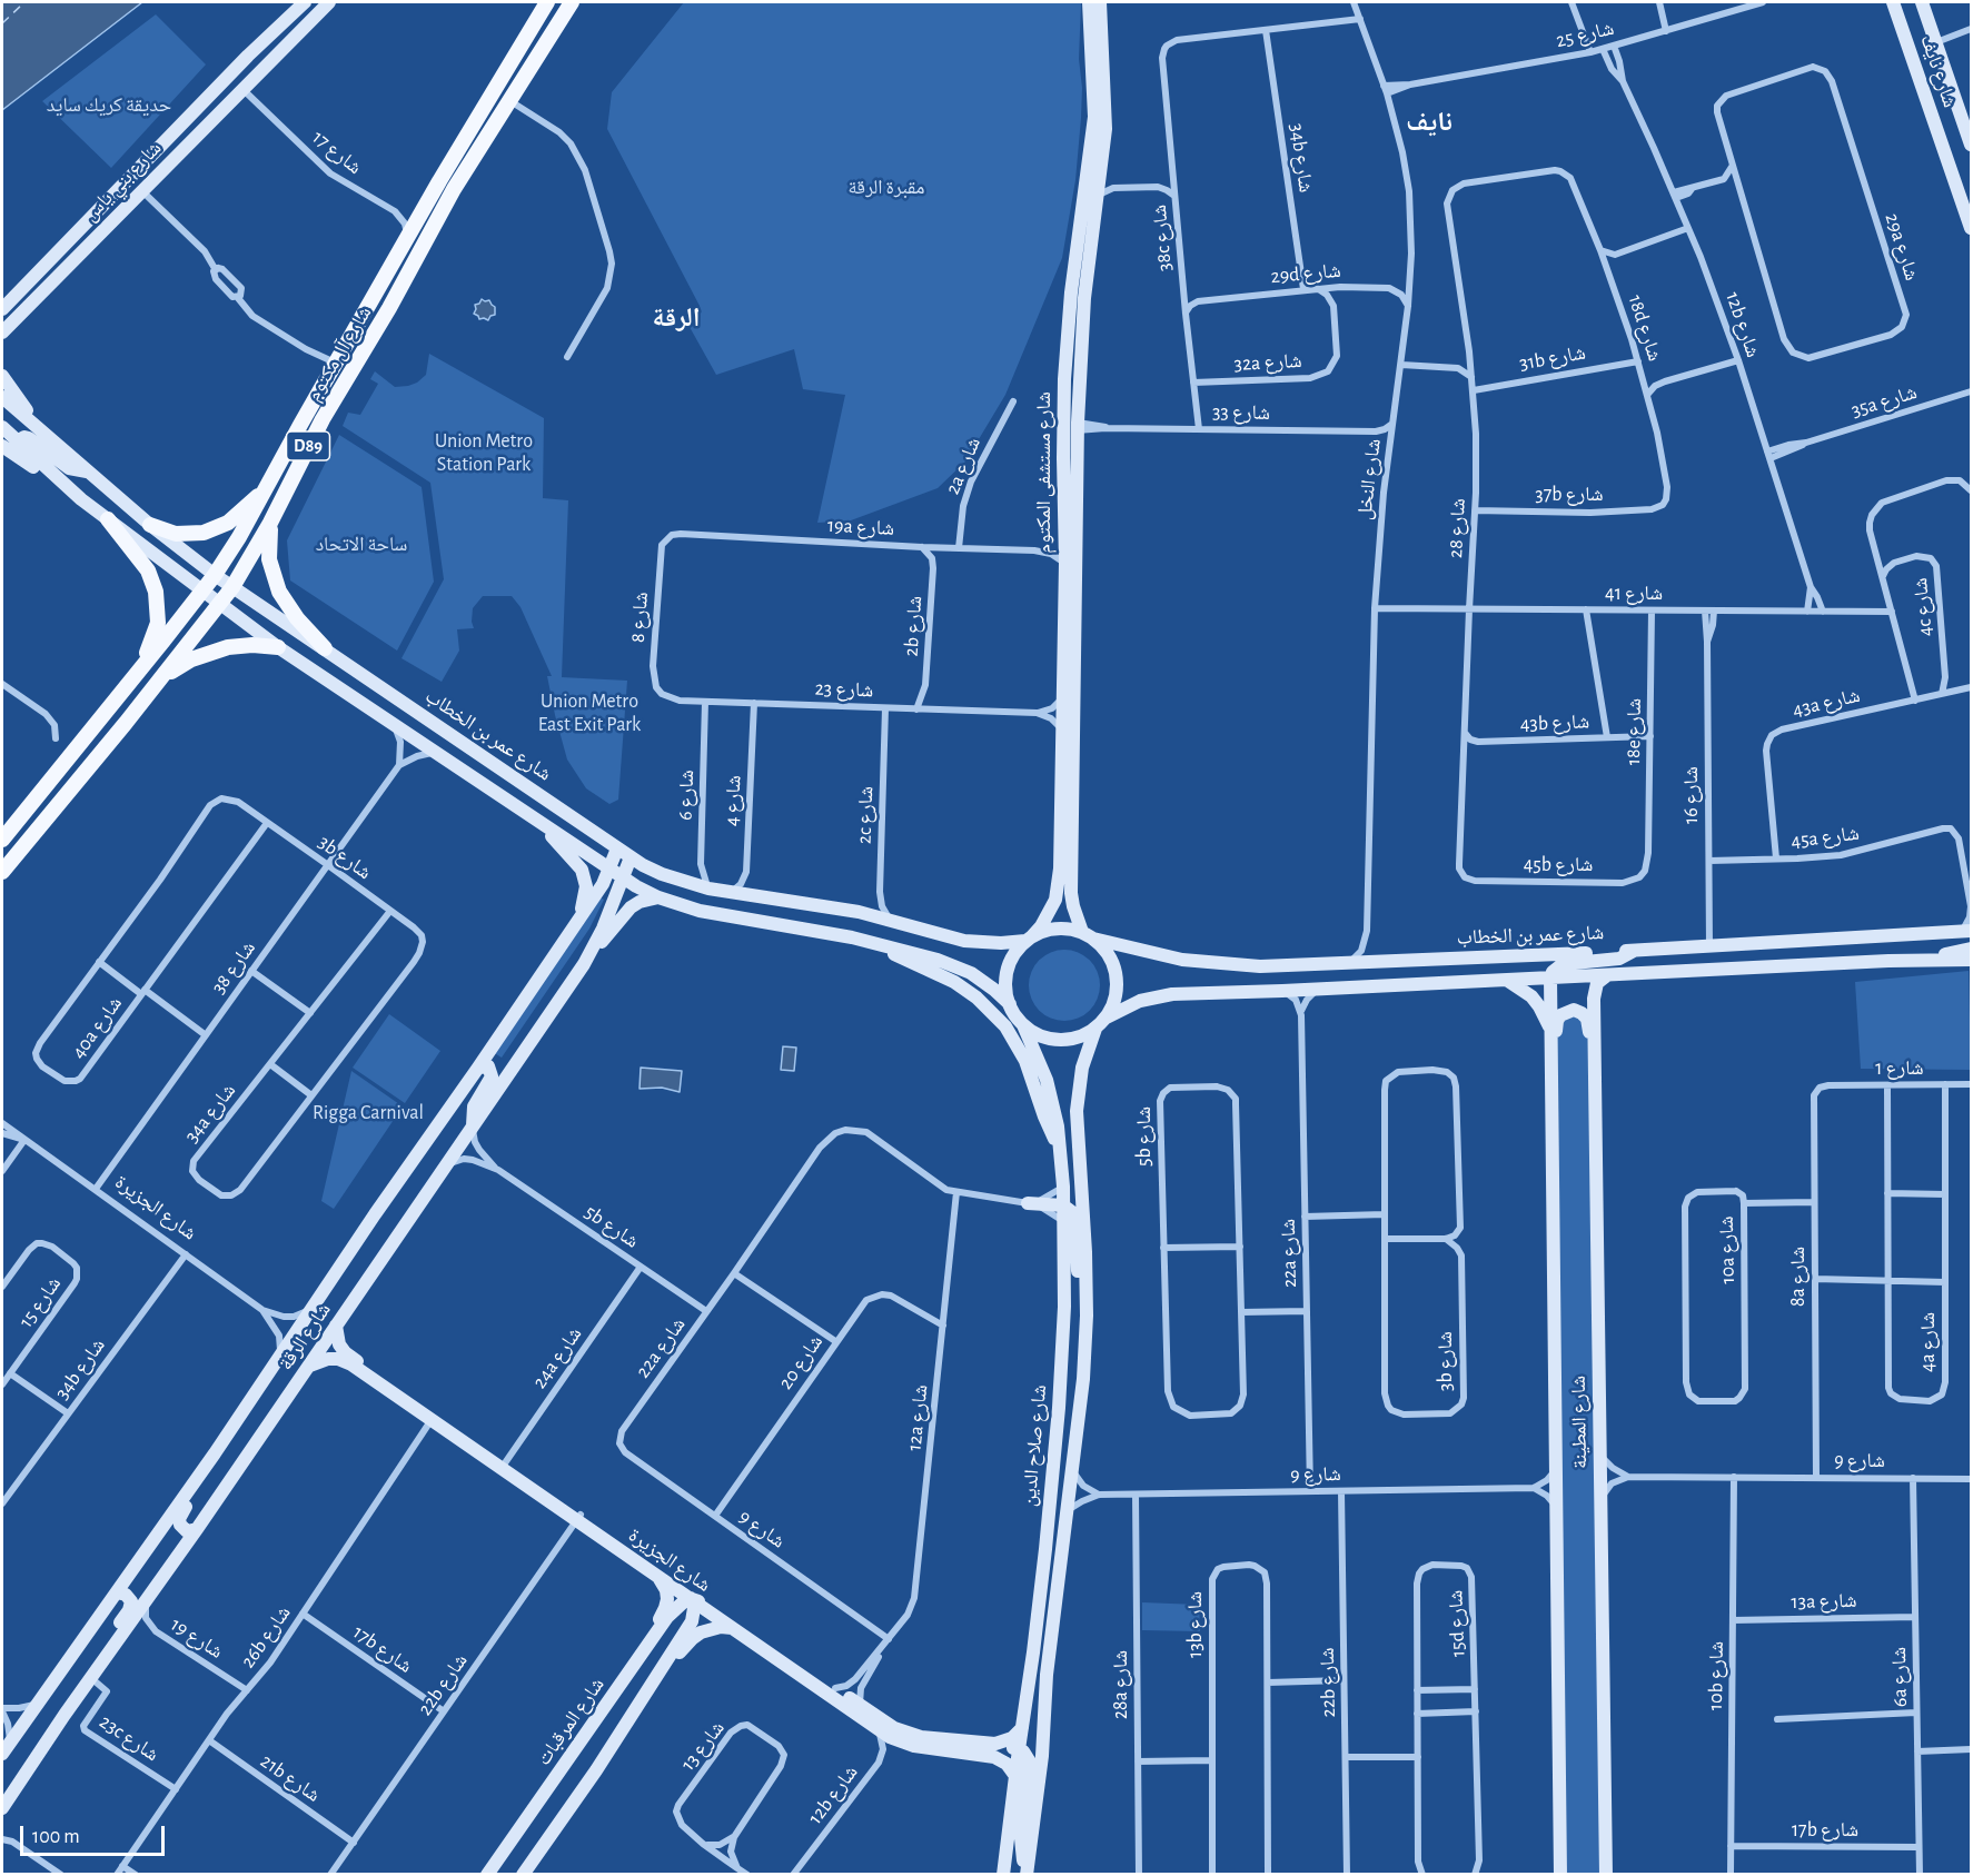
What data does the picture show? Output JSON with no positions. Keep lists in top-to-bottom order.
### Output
{
  "streets": {
    "main road": [
      "شارع نايف",
      "شارع بني ياس",
      "شارع آل مكتوم",
      "D89",
      "شارع مستشفى المكتوم",
      "شارع عمر بن الخطاب",
      "شارع الجزيرة",
      "شارع الرقة",
      "شارع المطينة",
      "شارع صلاح الدين",
      "شارع المرقبات"
    ],
    "street": [
      "شارع 25",
      "شارع 17",
      "34b شارع",
      "38c شارع",
      "29a شارع",
      "29d شارع",
      "12b شارع",
      "18d شارع",
      "31b شارع",
      "32a شارع",
      "35a شارع",
      "شارع 33",
      "2a شارع",
      "شارع النخل",
      "37b شارع",
      "19a شارع",
      "شارع 28",
      "شارع 41",
      "4c شارع",
      "شارع 8",
      "2b شارع",
      "شارع 23",
      "43a شارع",
      "43b شارع",
      "18e شارع",
      "شارع 6",
      "شارع 16",
      "شارع 4",
      "2c شارع",
      "45a شارع",
      "3b شارع",
      "45b شارع",
      "شارع 38",
      "40a شارع",
      "شارع 1",
      "34a شارع",
      "5b شارع",
      "10a شارع",
      "22a شارع",
      "8a شارع",
      "شارع 15",
      "4a شارع",
      "24a شارع",
      "شارع 20",
      "12a شارع",
      "شارع 9",
      "13a شارع",
      "15d شارع",
      "13b شارع",
      "26b شارع",
      "شارع 19",
      "17b شارع",
      "10b شارع",
      "6a شارع",
      "22b شارع",
      "28a شارع",
      "23c شارع",
      "شارع 13",
      "21b شارع"
    ]
  },
  "crossings": [
    ["شارع 25", "12b شارع"],
    ["شارع 25", "شارع النخل"],
    ["شارع 17", "شارع بني ياس"],
    ["شارع 17", "شارع آل مكتوم"],
    ["34b شارع", "38c شارع"],
    ["34b شارع", "29d شارع"],
    ["34b شارع", "شارع الجزيرة"],
    ["38c شارع", "32a شارع"],
    ["38c شارع", "شارع 33"],
    ["29d شارع", "32a شارع"],
    ["29d شارع", "شارع النخل"],
    ["12b شارع", "35a شارع"],
    ["12b شارع", "شارع 41"],
    ["12b شارع", "شارع الجزيرة"],
    ["18d شارع", "31b شارع"],
    ["18d شارع", "37b شارع"],
    ["18d شارع", "شارع 28"],
    ["شارع آل مكتوم", "شارع عمر بن الخطاب"],
    ["31b شارع", "شارع 28"],
    ["شارع 33", "شارع مستشفى المكتوم"],
    ["شارع 33", "شارع النخل"],
    ["2a شارع", "19a شارع"],
    ["شارع مستشفى المكتوم", "19a شارع"],
    ["شارع مستشفى المكتوم", "شارع عمر بن الخطاب"],
    ["شارع مستشفى المكتوم", "شارع صلاح الدين"],
    ["شارع النخل", "شارع 41"],
    ["شارع النخل", "شارع عمر بن الخطاب"],
    ["37b شارع", "شارع 28"],
    ["19a شارع", "شارع 8"],
    ["19a شارع", "2b شارع"],
    ["شارع 28", "شارع 41"],
    ["شارع 28", "43b شارع"],
    ["شارع 28", "45b شارع"],
    ["شارع 41", "18e شارع"],
    ["شارع 41", "شارع 16"],
    ["4c شارع", "43a شارع"],
    ["شارع 8", "شارع 23"],
    ["2b شارع", "شارع 23"],
    ["شارع 23", "شارع 6"],
    ["شارع 23", "شارع 4"],
    ["شارع 23", "2c شارع"],
    ["43a شارع", "45a شارع"],
    ["43b شارع", "18e شارع"],
    ["18e شارع", "45b شارع"],
    ["شارع عمر بن الخطاب", "شارع 6"],
    ["شارع عمر بن الخطاب", "شارع 16"],
    ["شارع عمر بن الخطاب", "شارع 4"],
    ["شارع عمر بن الخطاب", "2c شارع"],
    ["شارع عمر بن الخطاب", "45a شارع"],
    ["شارع عمر بن الخطاب", "شارع صلاح الدين"],
    ["شارع 16", "45a شارع"],
    ["3b شارع", "شارع 38"],
    ["3b شارع", "40a شارع"],
    ["3b شارع", "34a شارع"],
    ["شارع 38", "شارع الجزيرة"],
    ["شارع 1", "8a شارع"],
    ["شارع 1", "4a شارع"],
    ["5b شارع", "22a شارع"],
    ["5b شارع", "شارع الرقة"],
    ["5b شارع", "24a شارع"],
    ["شارع الجزيرة", "شارع الرقة"],
    ["شارع الجزيرة", "24a شارع"],
    ["شارع الجزيرة", "12a شارع"],
    ["شارع الجزيرة", "شارع صلاح الدين"],
    ["شارع الجزيرة", "26b شارع"],
    ["شارع الجزيرة", "22b شارع"],
    ["شارع الجزيرة", "شارع المرقبات"],
    ["22a شارع", "12a شارع"],
    ["22a شارع", "شارع 9"],
    ["8a شارع", "شارع 9"],
    ["شارع الرقة", "شارع 19"],
    ["شارع الرقة", "23c شارع"],
    ["شارع 20", "12a شارع"],
    ["شارع 20", "شارع 9"],
    ["12a شارع", "شارع 9"],
    ["شارع صلاح الدين", "شارع 9"],
    ["شارع 9", "10b شارع"],
    ["شارع 9", "6a شارع"],
    ["شارع 9", "22b شارع"],
    ["شارع 9", "28a شارع"],
    ["13a شارع", "10b شارع"],
    ["13a شارع", "6a شارع"],
    ["26b شارع", "شارع 19"],
    ["26b شارع", "17b شارع"],
    ["26b شارع", "23c شارع"],
    ["26b شارع", "21b شارع"],
    ["17b شارع", "10b شارع"],
    ["17b شارع", "6a شارع"],
    ["17b شارع", "22b شارع"],
    ["22b شارع", "21b شارع"]
  ],
  "districts": ["نایف", "الرقة"],
  "parks": [
    "حديقة كريك سايد",
    "مقبرة الرقة",
    "Union Metro Station Park",
    "ساحة الاتحاد",
    "Union Metro East Exit Park",
    "Rigga Carnival"
  ],
  "scale_bar": "100 m"
}
